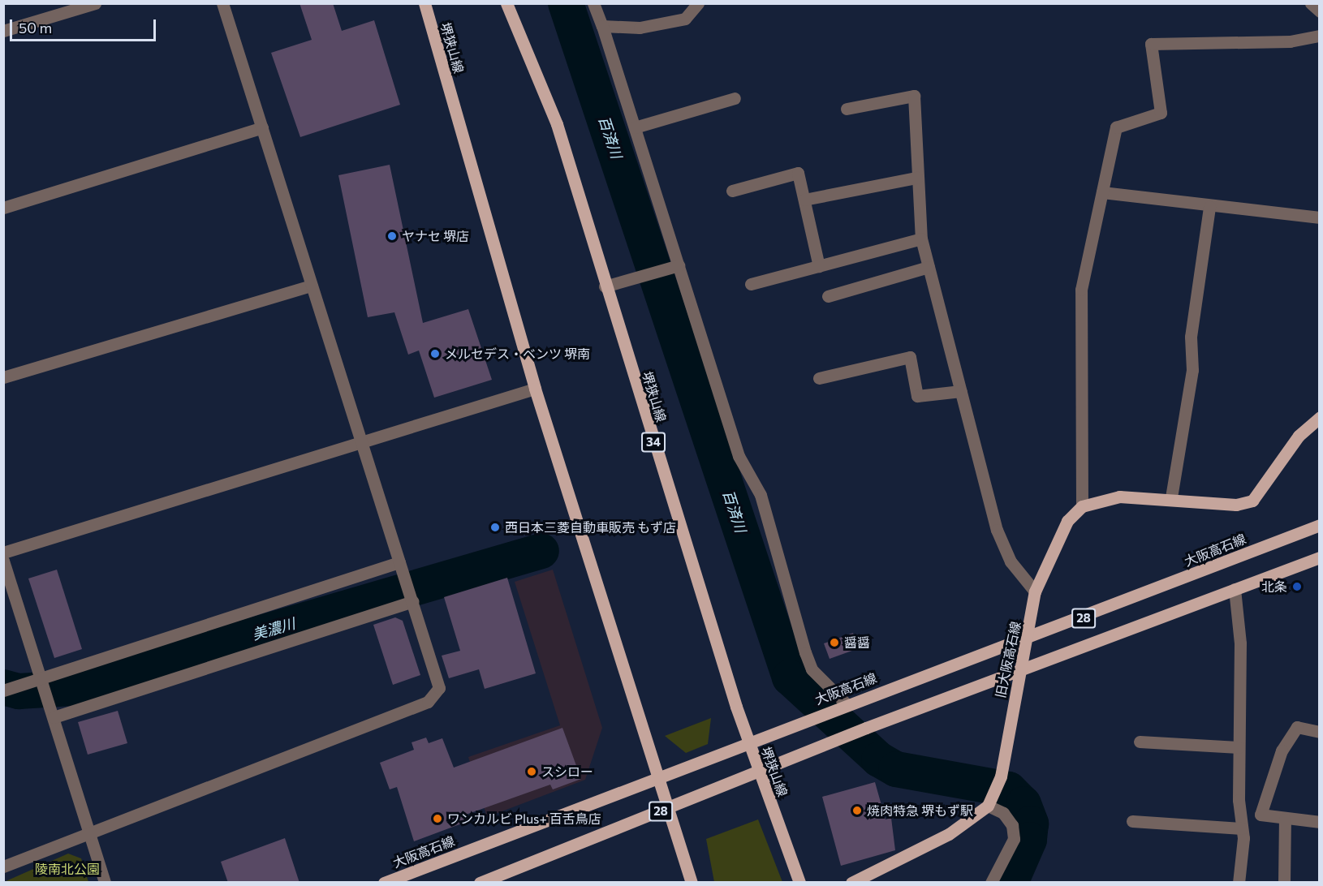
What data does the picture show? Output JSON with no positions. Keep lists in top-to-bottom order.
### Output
{
  "streets": {
    "main road": [
      "堺狭山線",
      "34",
      "大阪高石線",
      "28",
      "旧大阪高石線"
    ]
  },
  "crossings": [
    ["堺狭山線", "大阪高石線"],
    ["堺狭山線", "28"],
    ["大阪高石線", "旧大阪高石線"],
    ["28", "旧大阪高石線"]
  ],
  "water": ["百済川", "美濃川"],
  "parks": ["陵南北公園"],
  "places": [
    "ヤナセ 堺店",
    "メルセデス・ベンツ 堺南",
    "西日本三菱自動車販売 もず店",
    "北条",
    "醤醤",
    "スシロー",
    "焼肉特急 堺もず駅",
    "ワンカルビ Plus+ 百舌鳥店"
  ],
  "scale_bar": "50 m"
}
